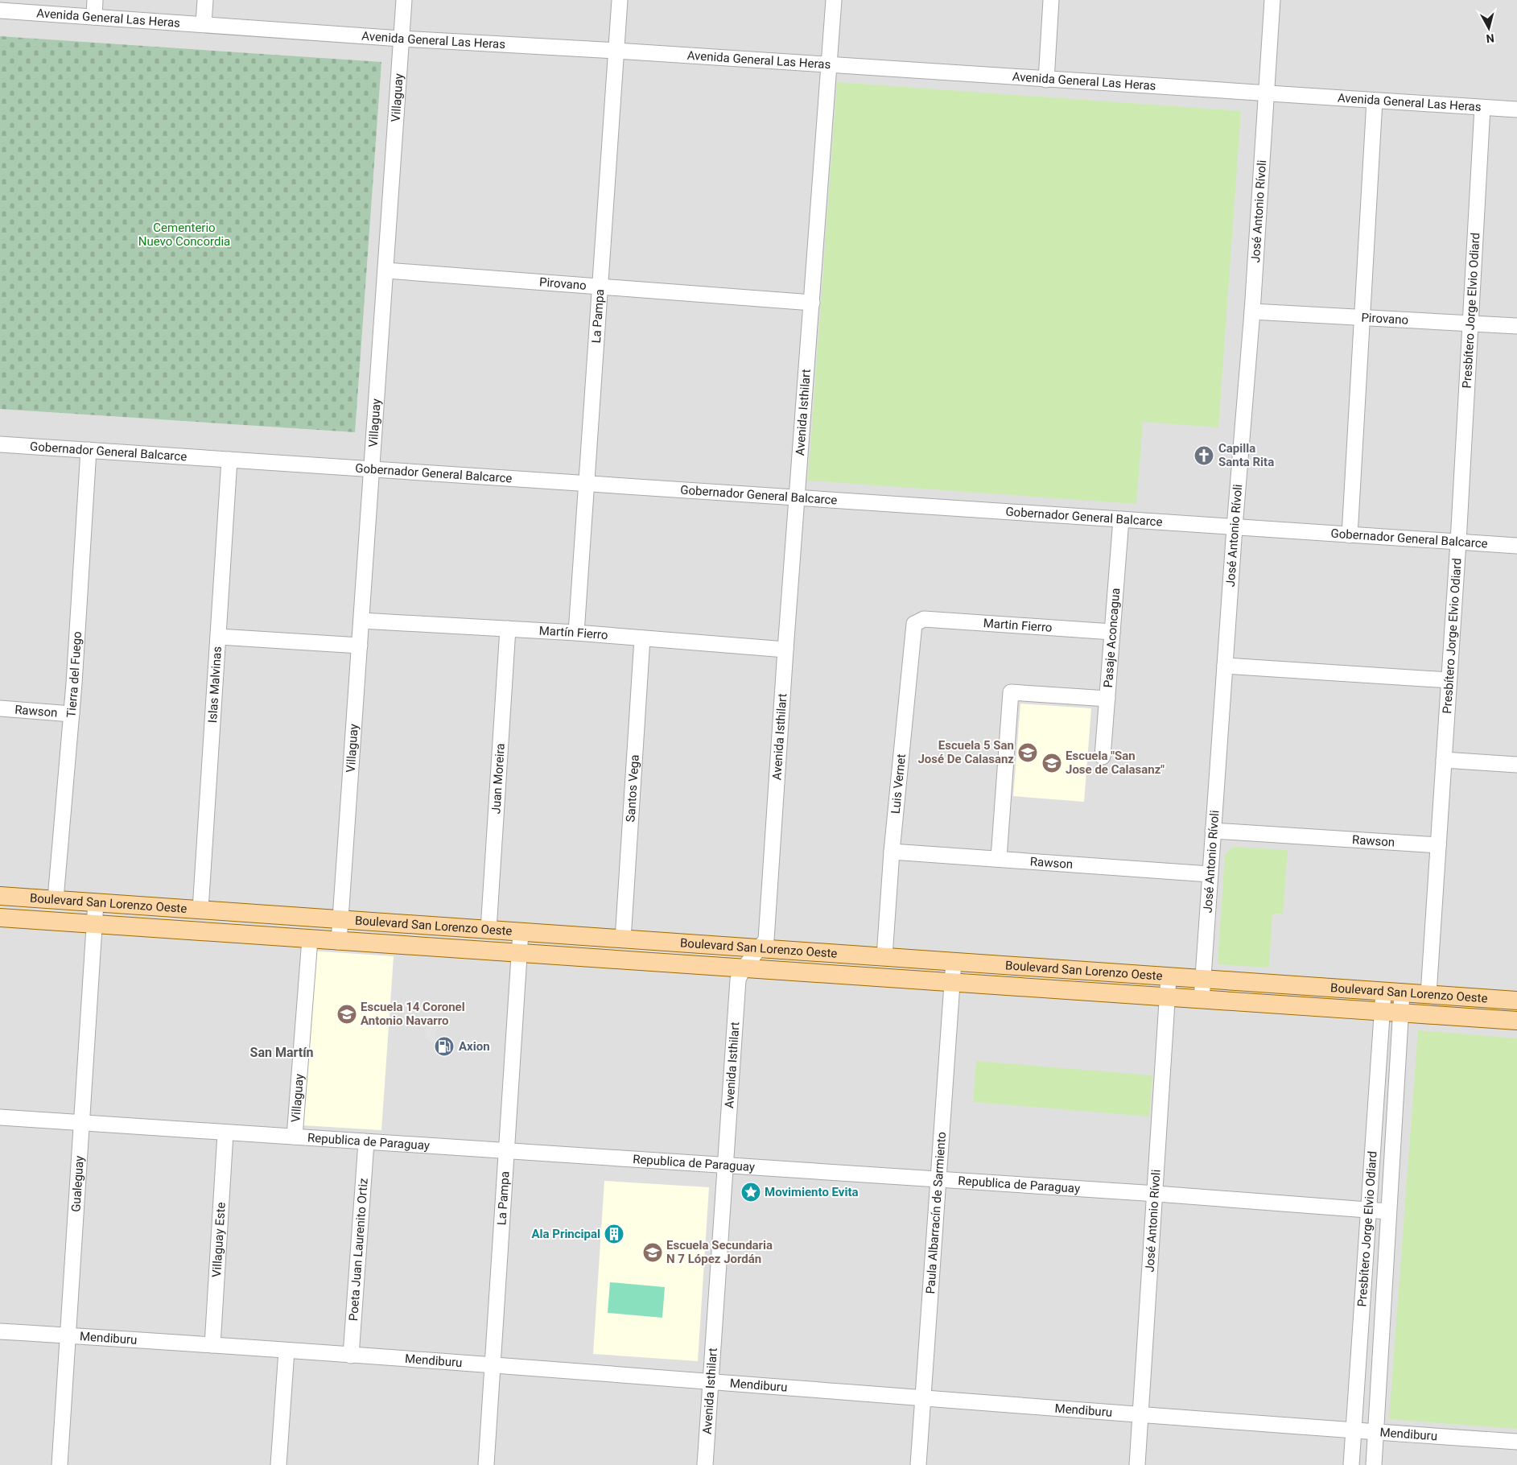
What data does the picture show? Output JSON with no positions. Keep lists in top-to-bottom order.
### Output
{
  "streets": {
    "main road": ["Boulevard San Lorenzo Oeste"],
    "street": [
      "Avenida General Las Heras",
      "Villaguay",
      "José Antonio Rívoli",
      "Pirovano",
      "Presbítero Jorge Elvio Odiard",
      "La Pampa",
      "Avenida Isthilart",
      "Gobernador General Balcarce",
      "Martin Fierro",
      "Martín Fierro",
      "Pasaje Aconcagua",
      "Tierra del Fuego",
      "Islas Malvinas",
      "Rawson",
      "Juan Moreira",
      "Luis Vernet",
      "Santos Vega",
      "Republica de Paraguay",
      "Gualeguay",
      "Paula Albarracín de Sarmiento",
      "Villaguay Este",
      "Poeta Juan Laurenito Ortiz",
      "Mendiburu"
    ]
  },
  "crossings": [
    ["Avenida General Las Heras", "Villaguay"],
    ["Avenida General Las Heras", "José Antonio Rívoli"],
    ["Avenida General Las Heras", "Presbítero Jorge Elvio Odiard"],
    ["Avenida General Las Heras", "La Pampa"],
    ["Avenida General Las Heras", "Avenida Isthilart"],
    ["Villaguay", "Pirovano"],
    ["Villaguay", "Gobernador General Balcarce"],
    ["Villaguay", "Martín Fierro"],
    ["Villaguay", "Boulevard San Lorenzo Oeste"],
    ["Villaguay", "Republica de Paraguay"],
    ["José Antonio Rívoli", "Pirovano"],
    ["José Antonio Rívoli", "Gobernador General Balcarce"],
    ["José Antonio Rívoli", "Rawson"],
    ["José Antonio Rívoli", "Boulevard San Lorenzo Oeste"],
    ["José Antonio Rívoli", "Republica de Paraguay"],
    ["José Antonio Rívoli", "Mendiburu"],
    ["Pirovano", "Presbítero Jorge Elvio Odiard"],
    ["Pirovano", "La Pampa"],
    ["Pirovano", "Avenida Isthilart"],
    ["Presbítero Jorge Elvio Odiard", "Gobernador General Balcarce"],
    ["Presbítero Jorge Elvio Odiard", "Rawson"],
    ["Presbítero Jorge Elvio Odiard", "Boulevard San Lorenzo Oeste"],
    ["Presbítero Jorge Elvio Odiard", "Republica de Paraguay"],
    ["Presbítero Jorge Elvio Odiard", "Mendiburu"],
    ["La Pampa", "Gobernador General Balcarce"],
    ["La Pampa", "Martín Fierro"],
    ["La Pampa", "Boulevard San Lorenzo Oeste"],
    ["La Pampa", "Republica de Paraguay"],
    ["La Pampa", "Mendiburu"],
    ["Avenida Isthilart", "Gobernador General Balcarce"],
    ["Avenida Isthilart", "Martín Fierro"],
    ["Avenida Isthilart", "Boulevard San Lorenzo Oeste"],
    ["Avenida Isthilart", "Republica de Paraguay"],
    ["Avenida Isthilart", "Mendiburu"],
    ["Gobernador General Balcarce", "Pasaje Aconcagua"],
    ["Gobernador General Balcarce", "Tierra del Fuego"],
    ["Gobernador General Balcarce", "Islas Malvinas"],
    ["Martin Fierro", "Pasaje Aconcagua"],
    ["Martin Fierro", "Luis Vernet"],
    ["Martín Fierro", "Juan Moreira"],
    ["Martín Fierro", "Santos Vega"],
    ["Tierra del Fuego", "Rawson"],
    ["Tierra del Fuego", "Boulevard San Lorenzo Oeste"],
    ["Islas Malvinas", "Boulevard San Lorenzo Oeste"],
    ["Rawson", "Luis Vernet"],
    ["Juan Moreira", "Boulevard San Lorenzo Oeste"],
    ["Luis Vernet", "Boulevard San Lorenzo Oeste"],
    ["Santos Vega", "Boulevard San Lorenzo Oeste"],
    ["Boulevard San Lorenzo Oeste", "Gualeguay"],
    ["Boulevard San Lorenzo Oeste", "Paula Albarracín de Sarmiento"],
    ["Republica de Paraguay", "Gualeguay"],
    ["Republica de Paraguay", "Paula Albarracín de Sarmiento"],
    ["Republica de Paraguay", "Villaguay Este"],
    ["Republica de Paraguay", "Poeta Juan Laurenito Ortiz"],
    ["Gualeguay", "Mendiburu"],
    ["Paula Albarracín de Sarmiento", "Mendiburu"],
    ["Villaguay Este", "Mendiburu"],
    ["Poeta Juan Laurenito Ortiz", "Mendiburu"]
  ],
  "districts": ["San Martín"],
  "parks": ["Cementerio Nuevo Concordia"],
  "places": {
    "church": ["Capilla Santa Rita"],
    "school or university": [
      "Escuela 5 San José De Calasanz",
      "Escuela \"San Jose de Calasanz\"",
      "Escuela 14 Coronel Antonio Navarro",
      "Escuela Secundaria N 7 López Jordán"
    ],
    "fuel station": ["Axion"],
    "place": ["Movimiento Evita"],
    "building": ["Ala Principal"]
  },
  "north": "bottom"
}
